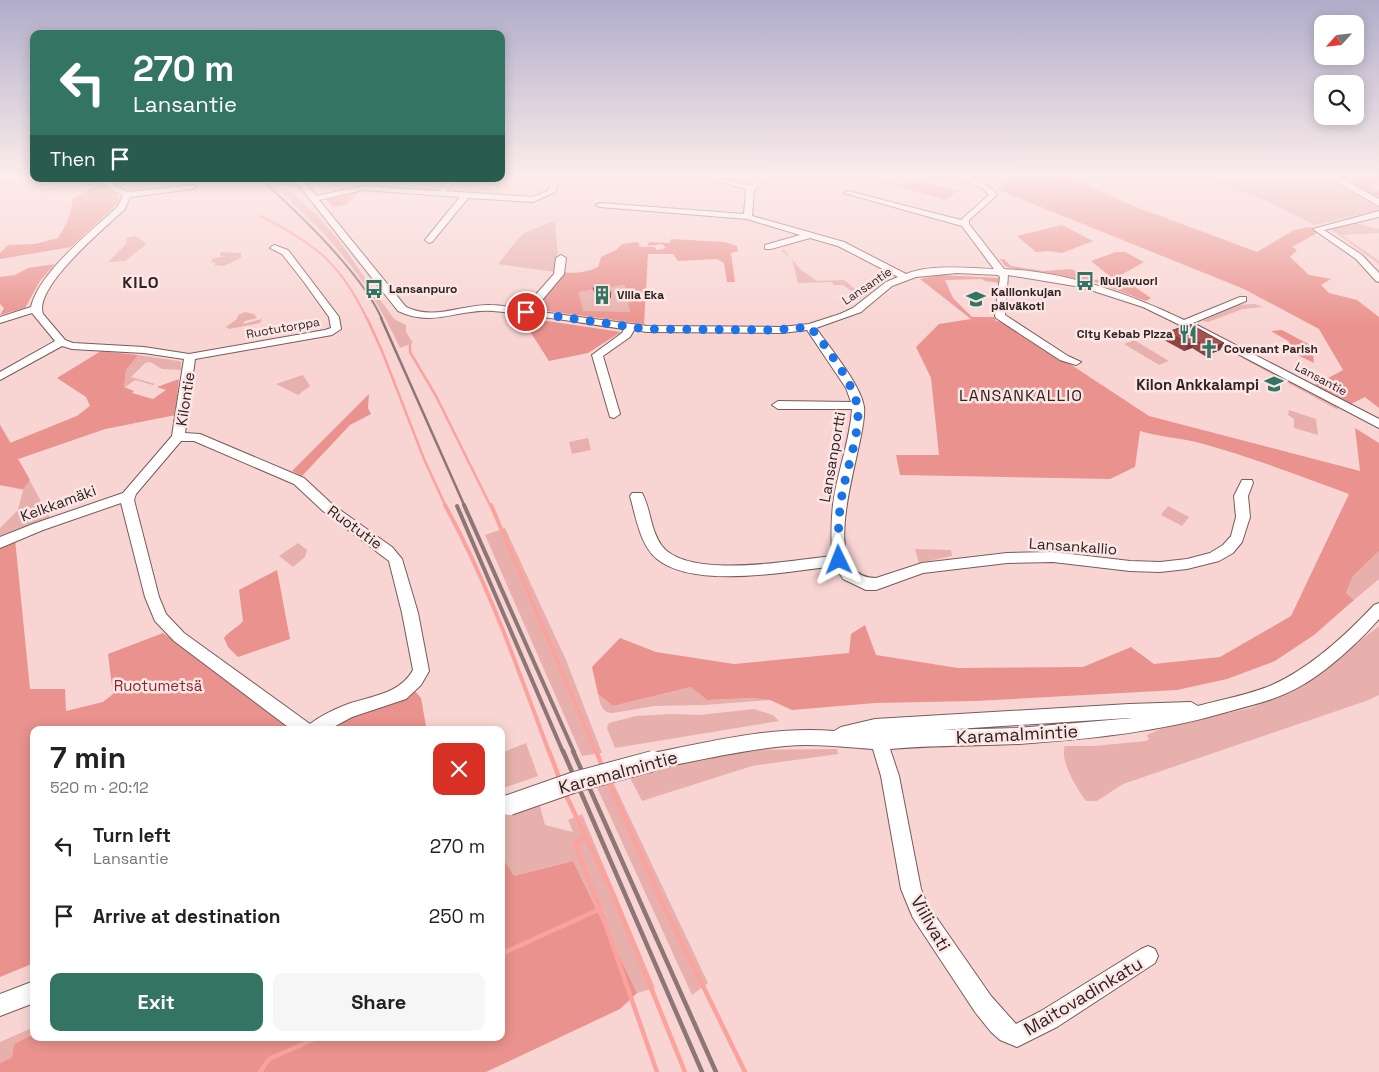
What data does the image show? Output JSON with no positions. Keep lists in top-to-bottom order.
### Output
{
  "streets": {
    "street": [
      "Lansantie",
      "Ruotutorppa",
      "Kilontie",
      "Lansanportti",
      "Kelkkamäki",
      "Ruotutie",
      "Lansankallio",
      "Karamalmintie",
      "Viilivati",
      "Maitovadinkatu"
    ]
  },
  "crossings": [
    ["Lansantie", "Lansanportti"],
    ["Ruotutorppa", "Kilontie"],
    ["Kilontie", "Kelkkamäki"],
    ["Kilontie", "Ruotutie"],
    ["Lansanportti", "Lansankallio"],
    ["Karamalmintie", "Viilivati"],
    ["Viilivati", "Maitovadinkatu"]
  ],
  "districts": ["KILO", "LANSANKALLIO"],
  "parks": ["Ruotumetsä"],
  "places": {
    "bus stop": ["Nuijavuori", "Lansanpuro"],
    "building": ["Villa Eka"],
    "school or university": ["Kallionkujan päiväkoti", "Kilon Ankkalampi"],
    "restaurant": ["City Kebab Pizza"],
    "church": ["Covenant Parish"]
  },
  "north": "bottom left",
  "page": {
    "turn": ["270 m", "Lansantie"],
    "then": "Then",
    "heading": ["7 min", "520 m · 20:12"],
    "list": [
      {
        "name": "Turn left",
        "note": "Lansantie",
        "value": "270 m"
      },
      {
        "name": "Arrive at destination",
        "value": "250 m"
      }
    ],
    "buttons": ["Exit", "Share"]
  }
}
